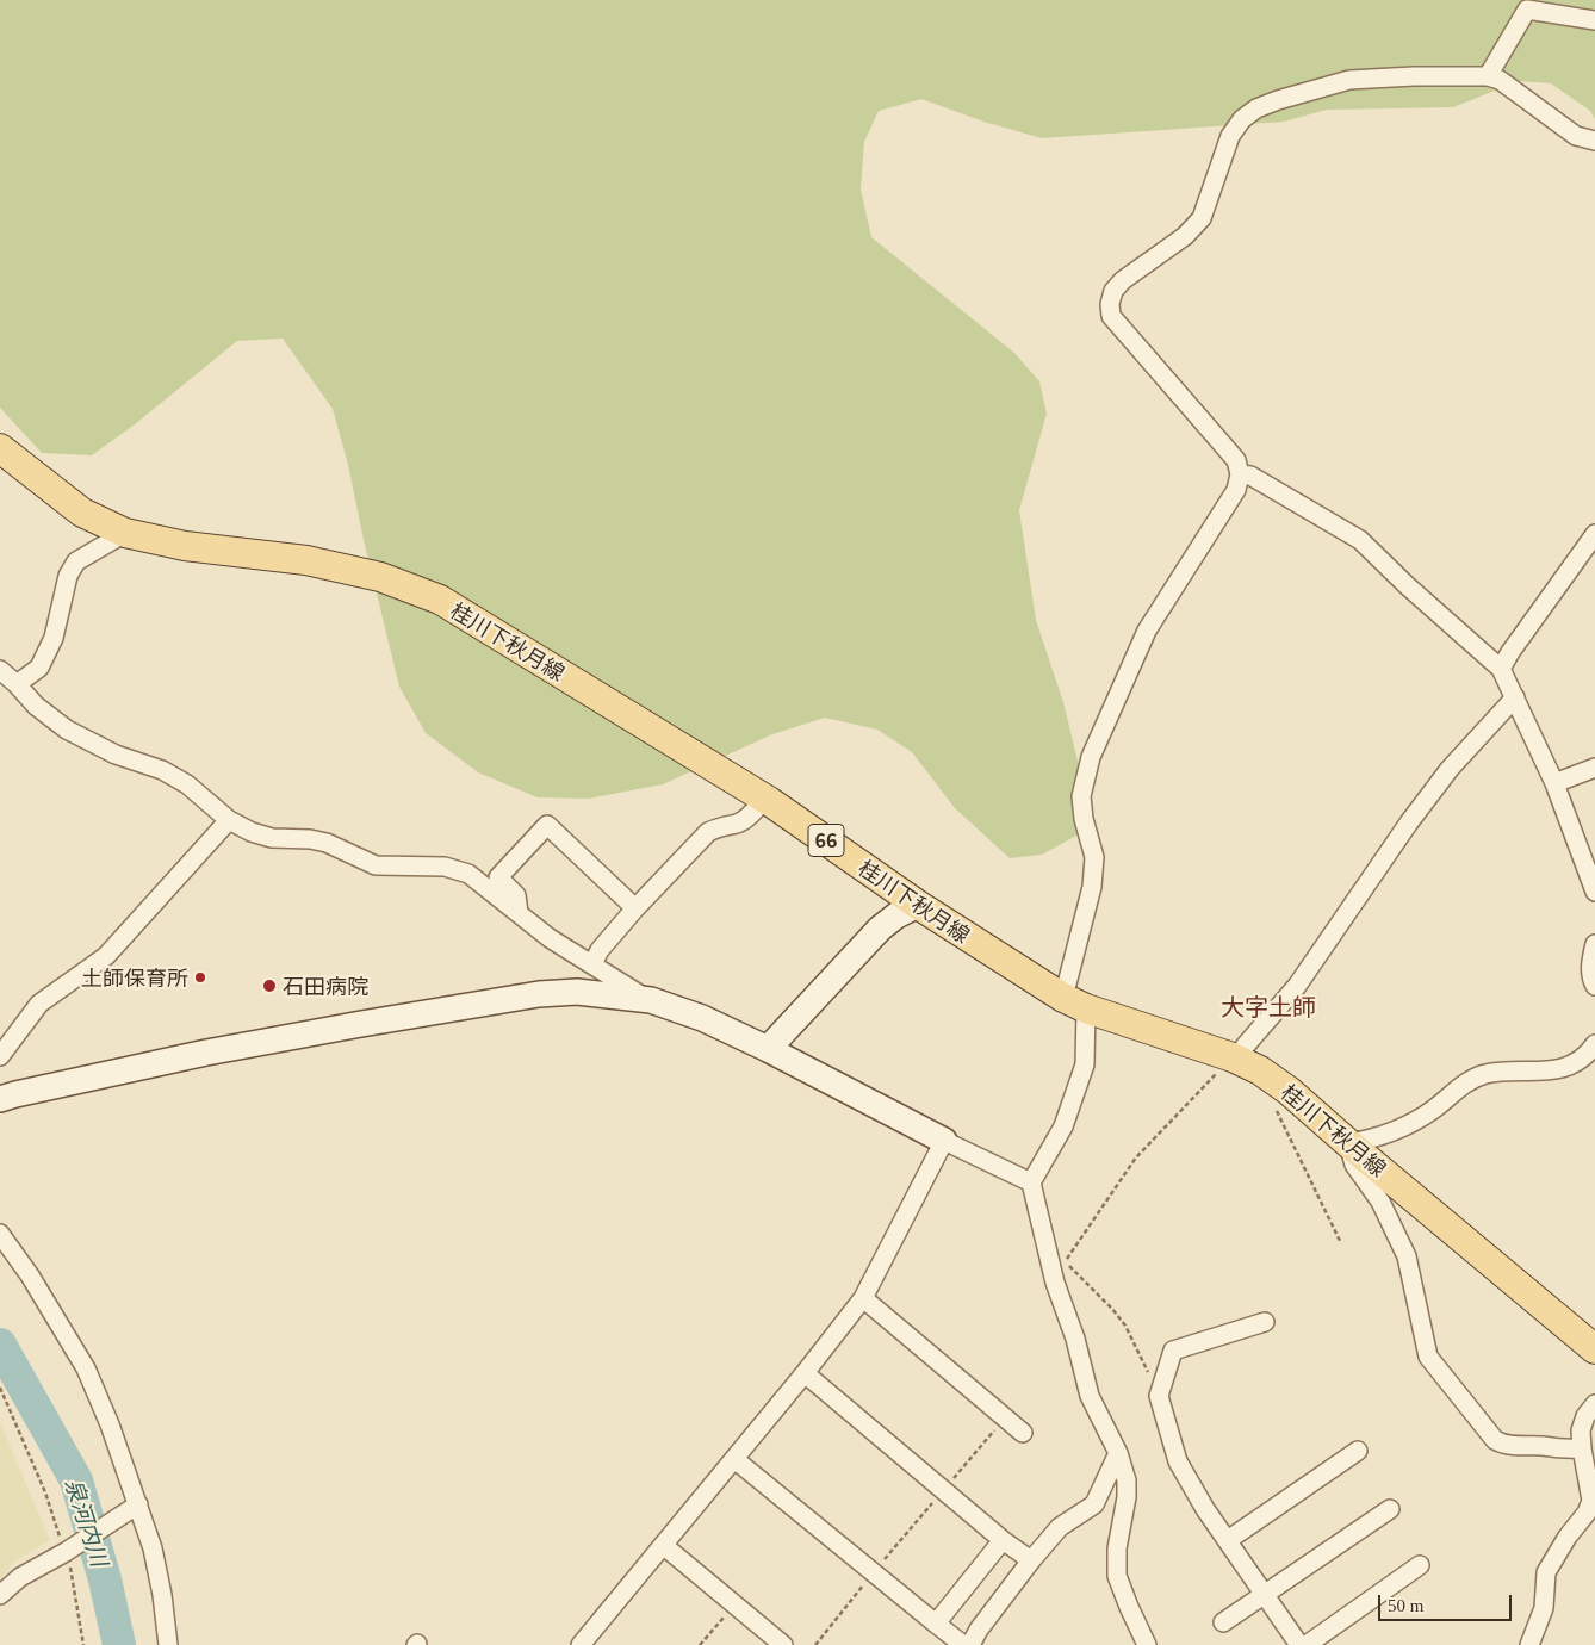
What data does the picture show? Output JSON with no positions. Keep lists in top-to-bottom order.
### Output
{
  "streets": {
    "main road": ["桂川下秋月線", "66"]
  },
  "districts": ["大字土師"],
  "water": ["泉河内川"],
  "places": ["土師保育所", "石田病院"],
  "scale_bar": "50 m"
}
